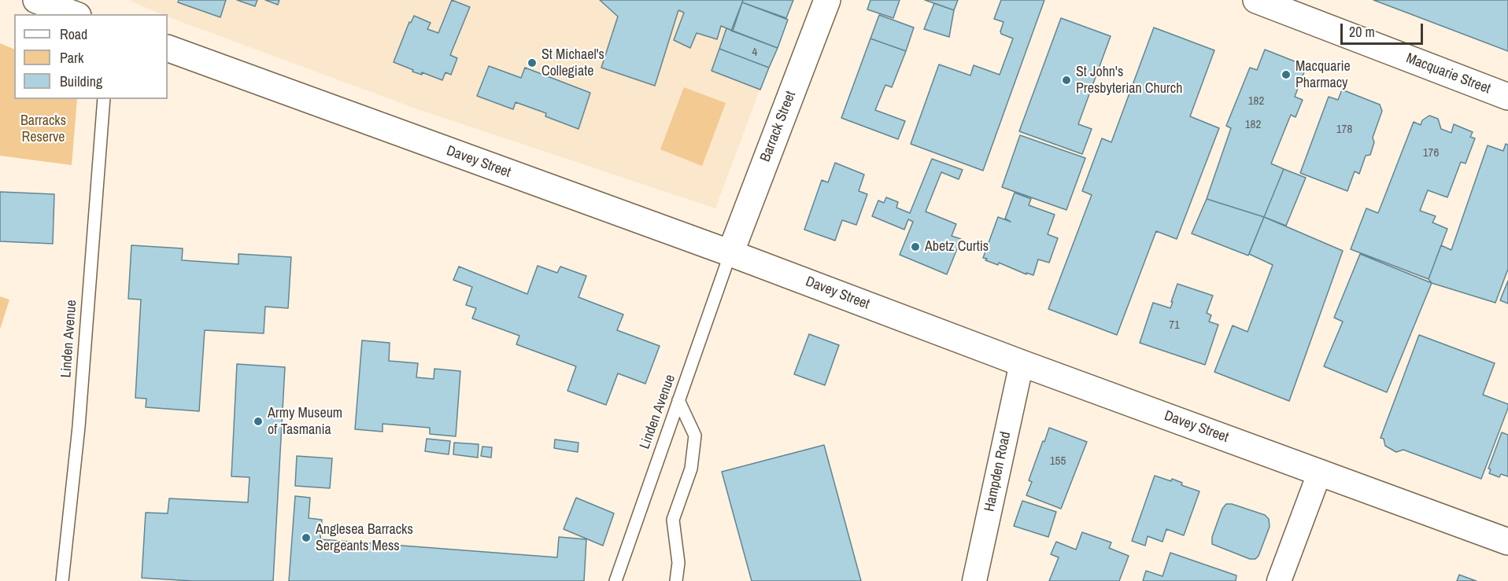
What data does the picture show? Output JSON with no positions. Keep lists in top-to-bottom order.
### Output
{
  "streets": {
    "main road": ["Macquarie Street", "Barrack Street", "Davey Street"],
    "street": ["Hampden Road"],
    "lane": ["Linden Avenue"]
  },
  "crossings": [
    ["Barrack Street", "Davey Street"],
    ["Barrack Street", "Linden Avenue"],
    ["Davey Street", "Linden Avenue"],
    ["Davey Street", "Hampden Road"]
  ],
  "parks": ["Barracks Reserve"],
  "places": [
    "St Michael's Collegiate",
    "Macquarie Pharmacy",
    "St John's Presbyterian Church",
    "Abetz Curtis",
    "Army Museum of Tasmania",
    "Anglesea Barracks Sergeants Mess"
  ],
  "house_numbers": [
    "4",
    "182",
    "182",
    "178",
    "176",
    "71",
    "155"
  ],
  "legend": ["Road", "Park", "Building"],
  "scale_bar": "20 m"
}
